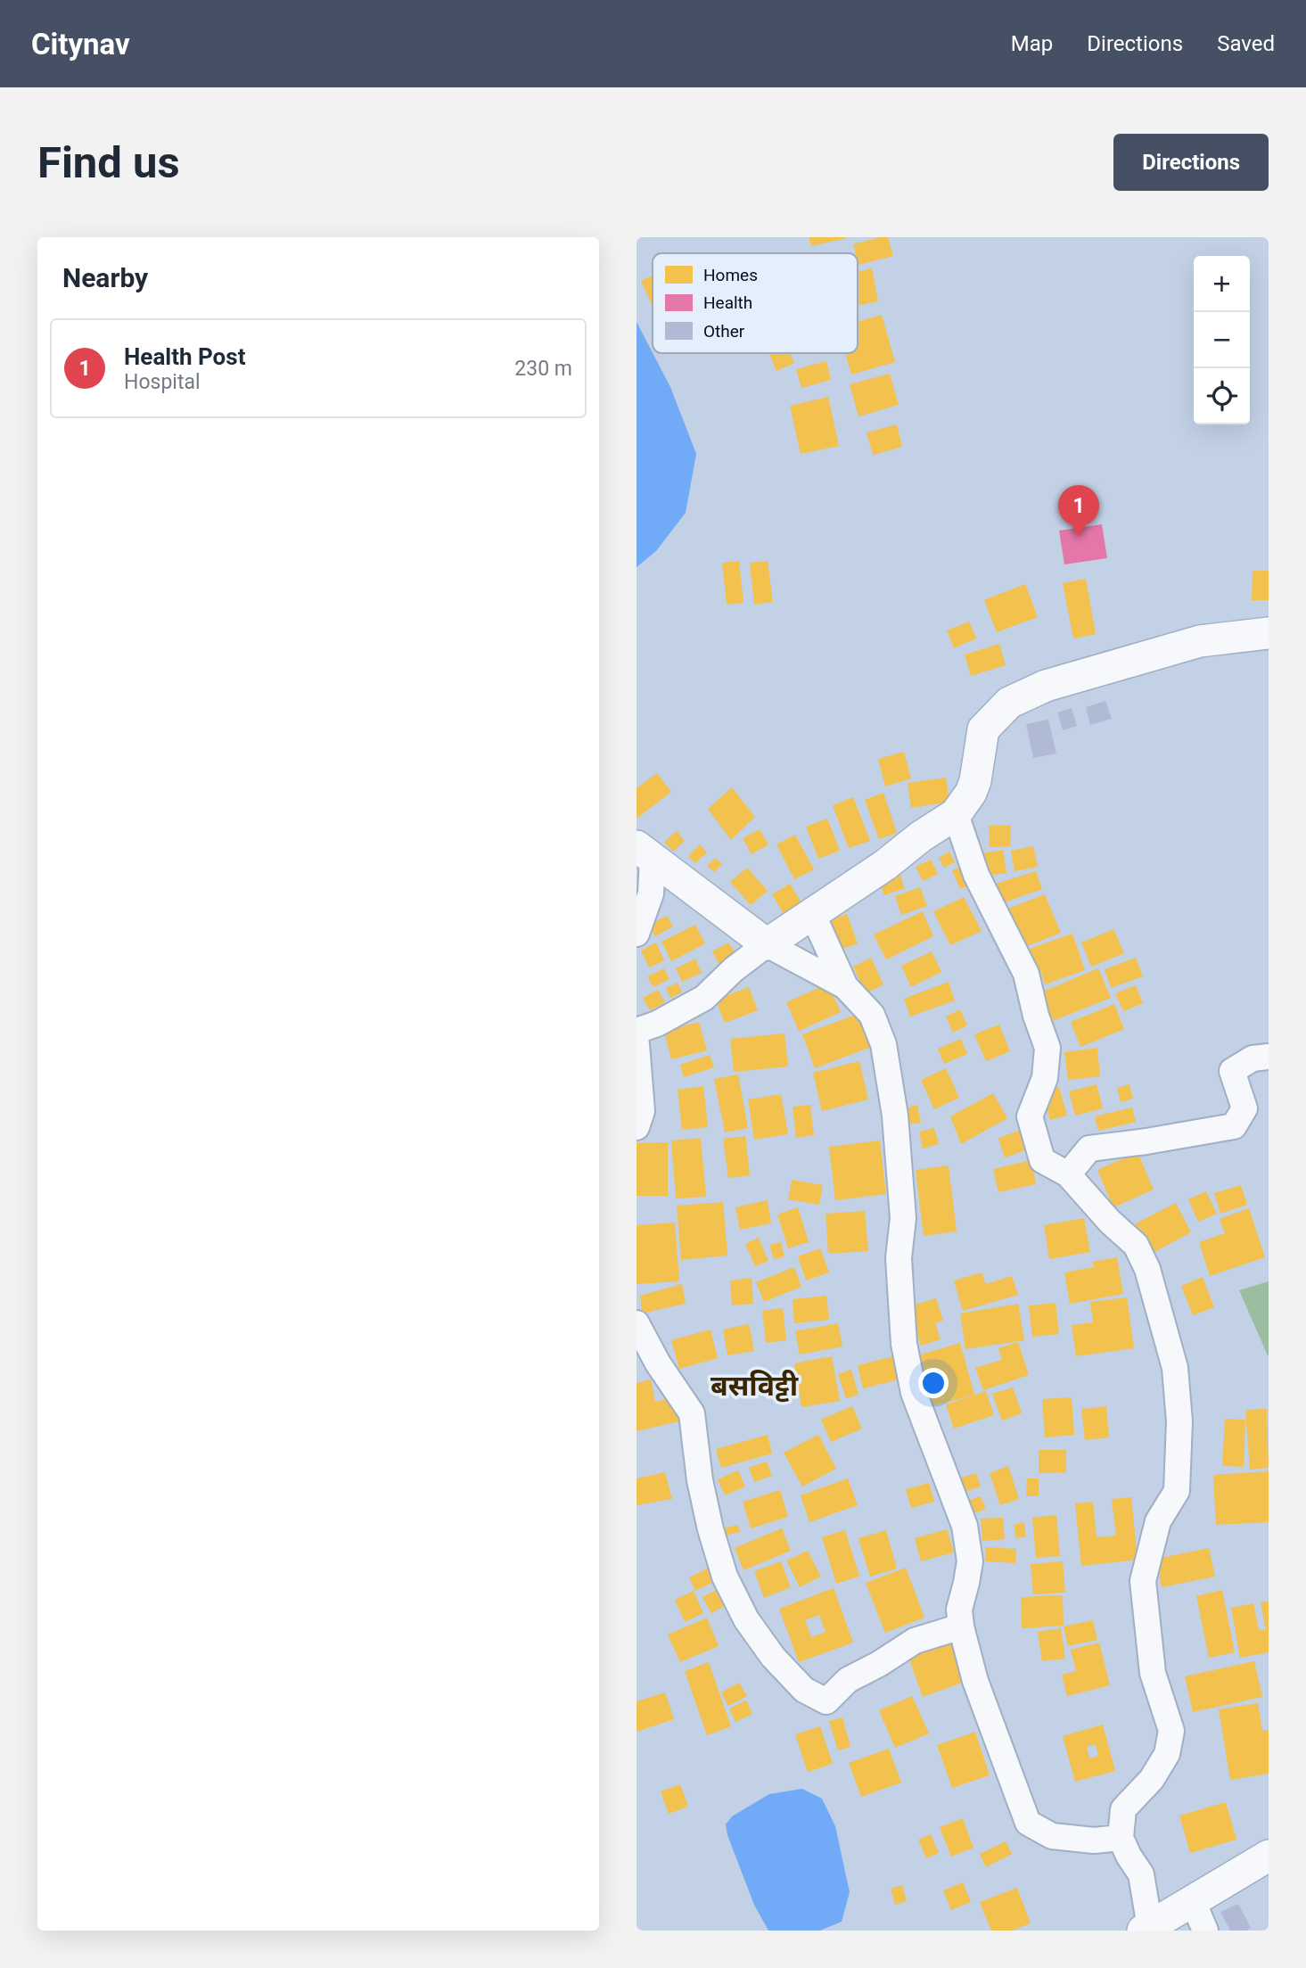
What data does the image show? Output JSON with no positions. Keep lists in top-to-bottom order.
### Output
{
  "districts": ["बसविट्टी"],
  "legend": ["Homes", "Health", "Other"],
  "page": {
    "header": "Citynav",
    "nav": ["Map", "Directions", "Saved"],
    "buttons": "Directions",
    "title": "Find us",
    "heading": "Nearby",
    "map_buttons": ["+", "−"],
    "list": [
      {
        "mark": "1",
        "name": "Health Post",
        "note": "Hospital",
        "value": "230 m"
      }
    ],
    "pins": "1"
  }
}
